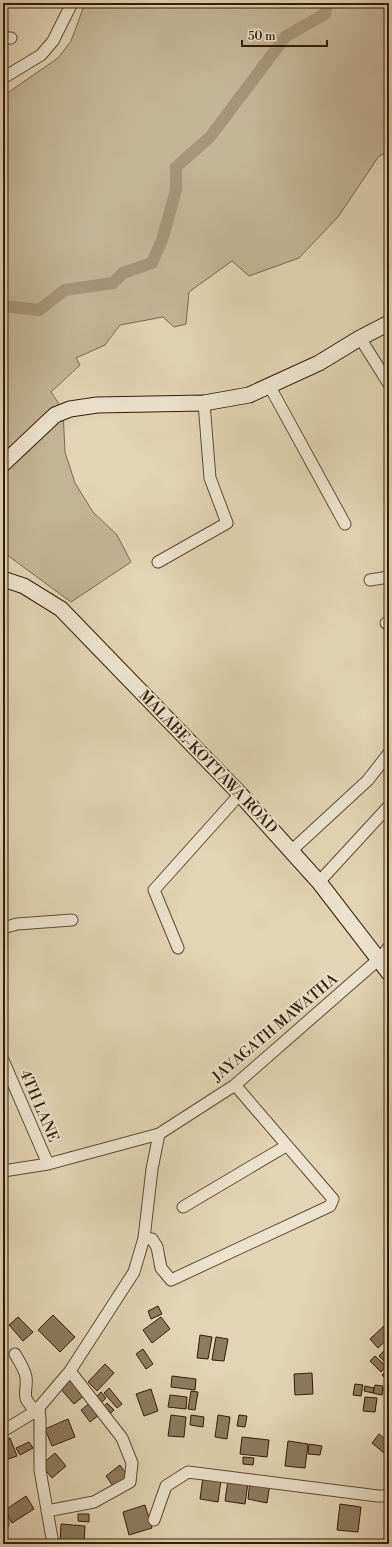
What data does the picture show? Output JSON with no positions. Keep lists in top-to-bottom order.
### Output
{
  "streets": {
    "main road": ["MALABE-KOTTAWA ROAD"],
    "street": ["JAYAGATH MAWATHA", "4TH LANE"]
  },
  "crossings": [
    ["MALABE-KOTTAWA ROAD", "JAYAGATH MAWATHA"],
    ["JAYAGATH MAWATHA", "4TH LANE"]
  ],
  "scale_bar": "50 m"
}
